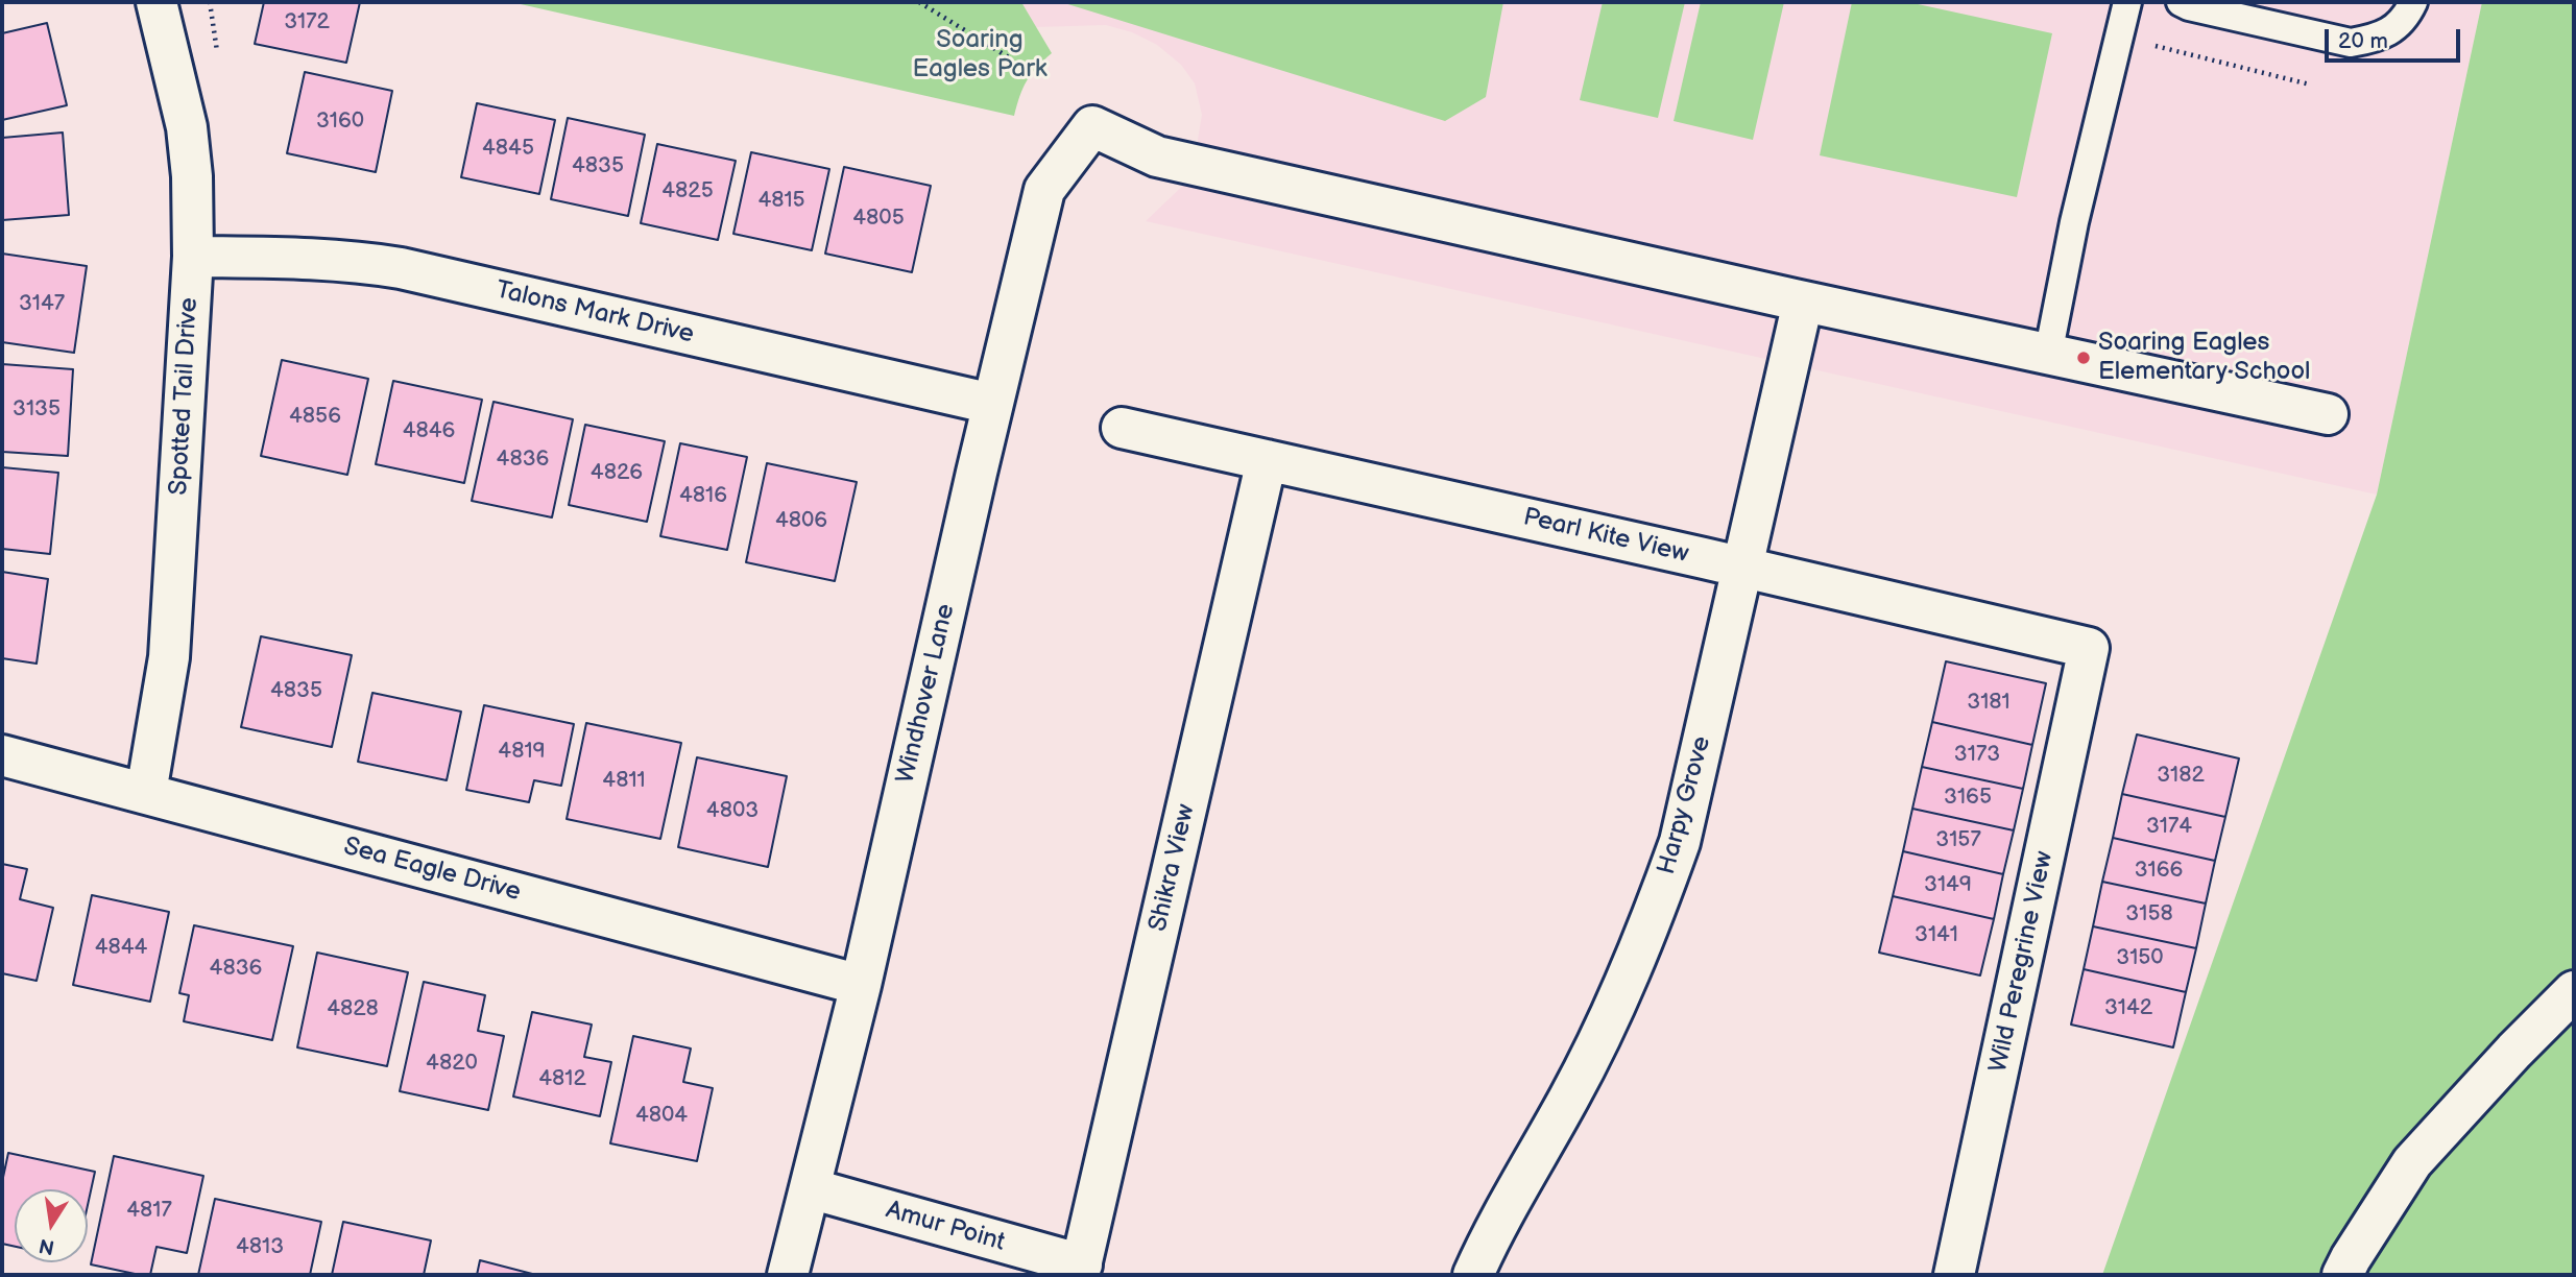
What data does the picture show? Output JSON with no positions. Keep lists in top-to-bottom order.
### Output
{
  "streets": {
    "street": [
      "Talons Mark Drive",
      "Spotted Tail Drive",
      "Pearl Kite View",
      "Windhover Lane",
      "Harpy Grove",
      "Shikra View",
      "Sea Eagle Drive",
      "Wild Peregrine View",
      "Amur Point"
    ]
  },
  "crossings": [
    ["Talons Mark Drive", "Spotted Tail Drive"],
    ["Talons Mark Drive", "Windhover Lane"],
    ["Spotted Tail Drive", "Sea Eagle Drive"],
    ["Pearl Kite View", "Harpy Grove"],
    ["Pearl Kite View", "Shikra View"],
    ["Pearl Kite View", "Wild Peregrine View"],
    ["Windhover Lane", "Harpy Grove"],
    ["Windhover Lane", "Sea Eagle Drive"],
    ["Windhover Lane", "Amur Point"],
    ["Shikra View", "Amur Point"]
  ],
  "parks": ["Soaring Eagles Park"],
  "places": ["Soaring Eagles Elementary School"],
  "house_numbers": [
    "3172",
    "3160",
    "4845",
    "4835",
    "4825",
    "4815",
    "4805",
    "3147",
    "3135",
    "4856",
    "4846",
    "4836",
    "4826",
    "4816",
    "4806",
    "4835",
    "3181",
    "4819",
    "3173",
    "3182",
    "4811",
    "3165",
    "4803",
    "3174",
    "3157",
    "3166",
    "3149",
    "3158",
    "3141",
    "4844",
    "3150",
    "4836",
    "3142",
    "4828",
    "4820",
    "4812",
    "4804",
    "4817",
    "4813"
  ],
  "scale_bar": "20 m",
  "north": "bottom"
}
